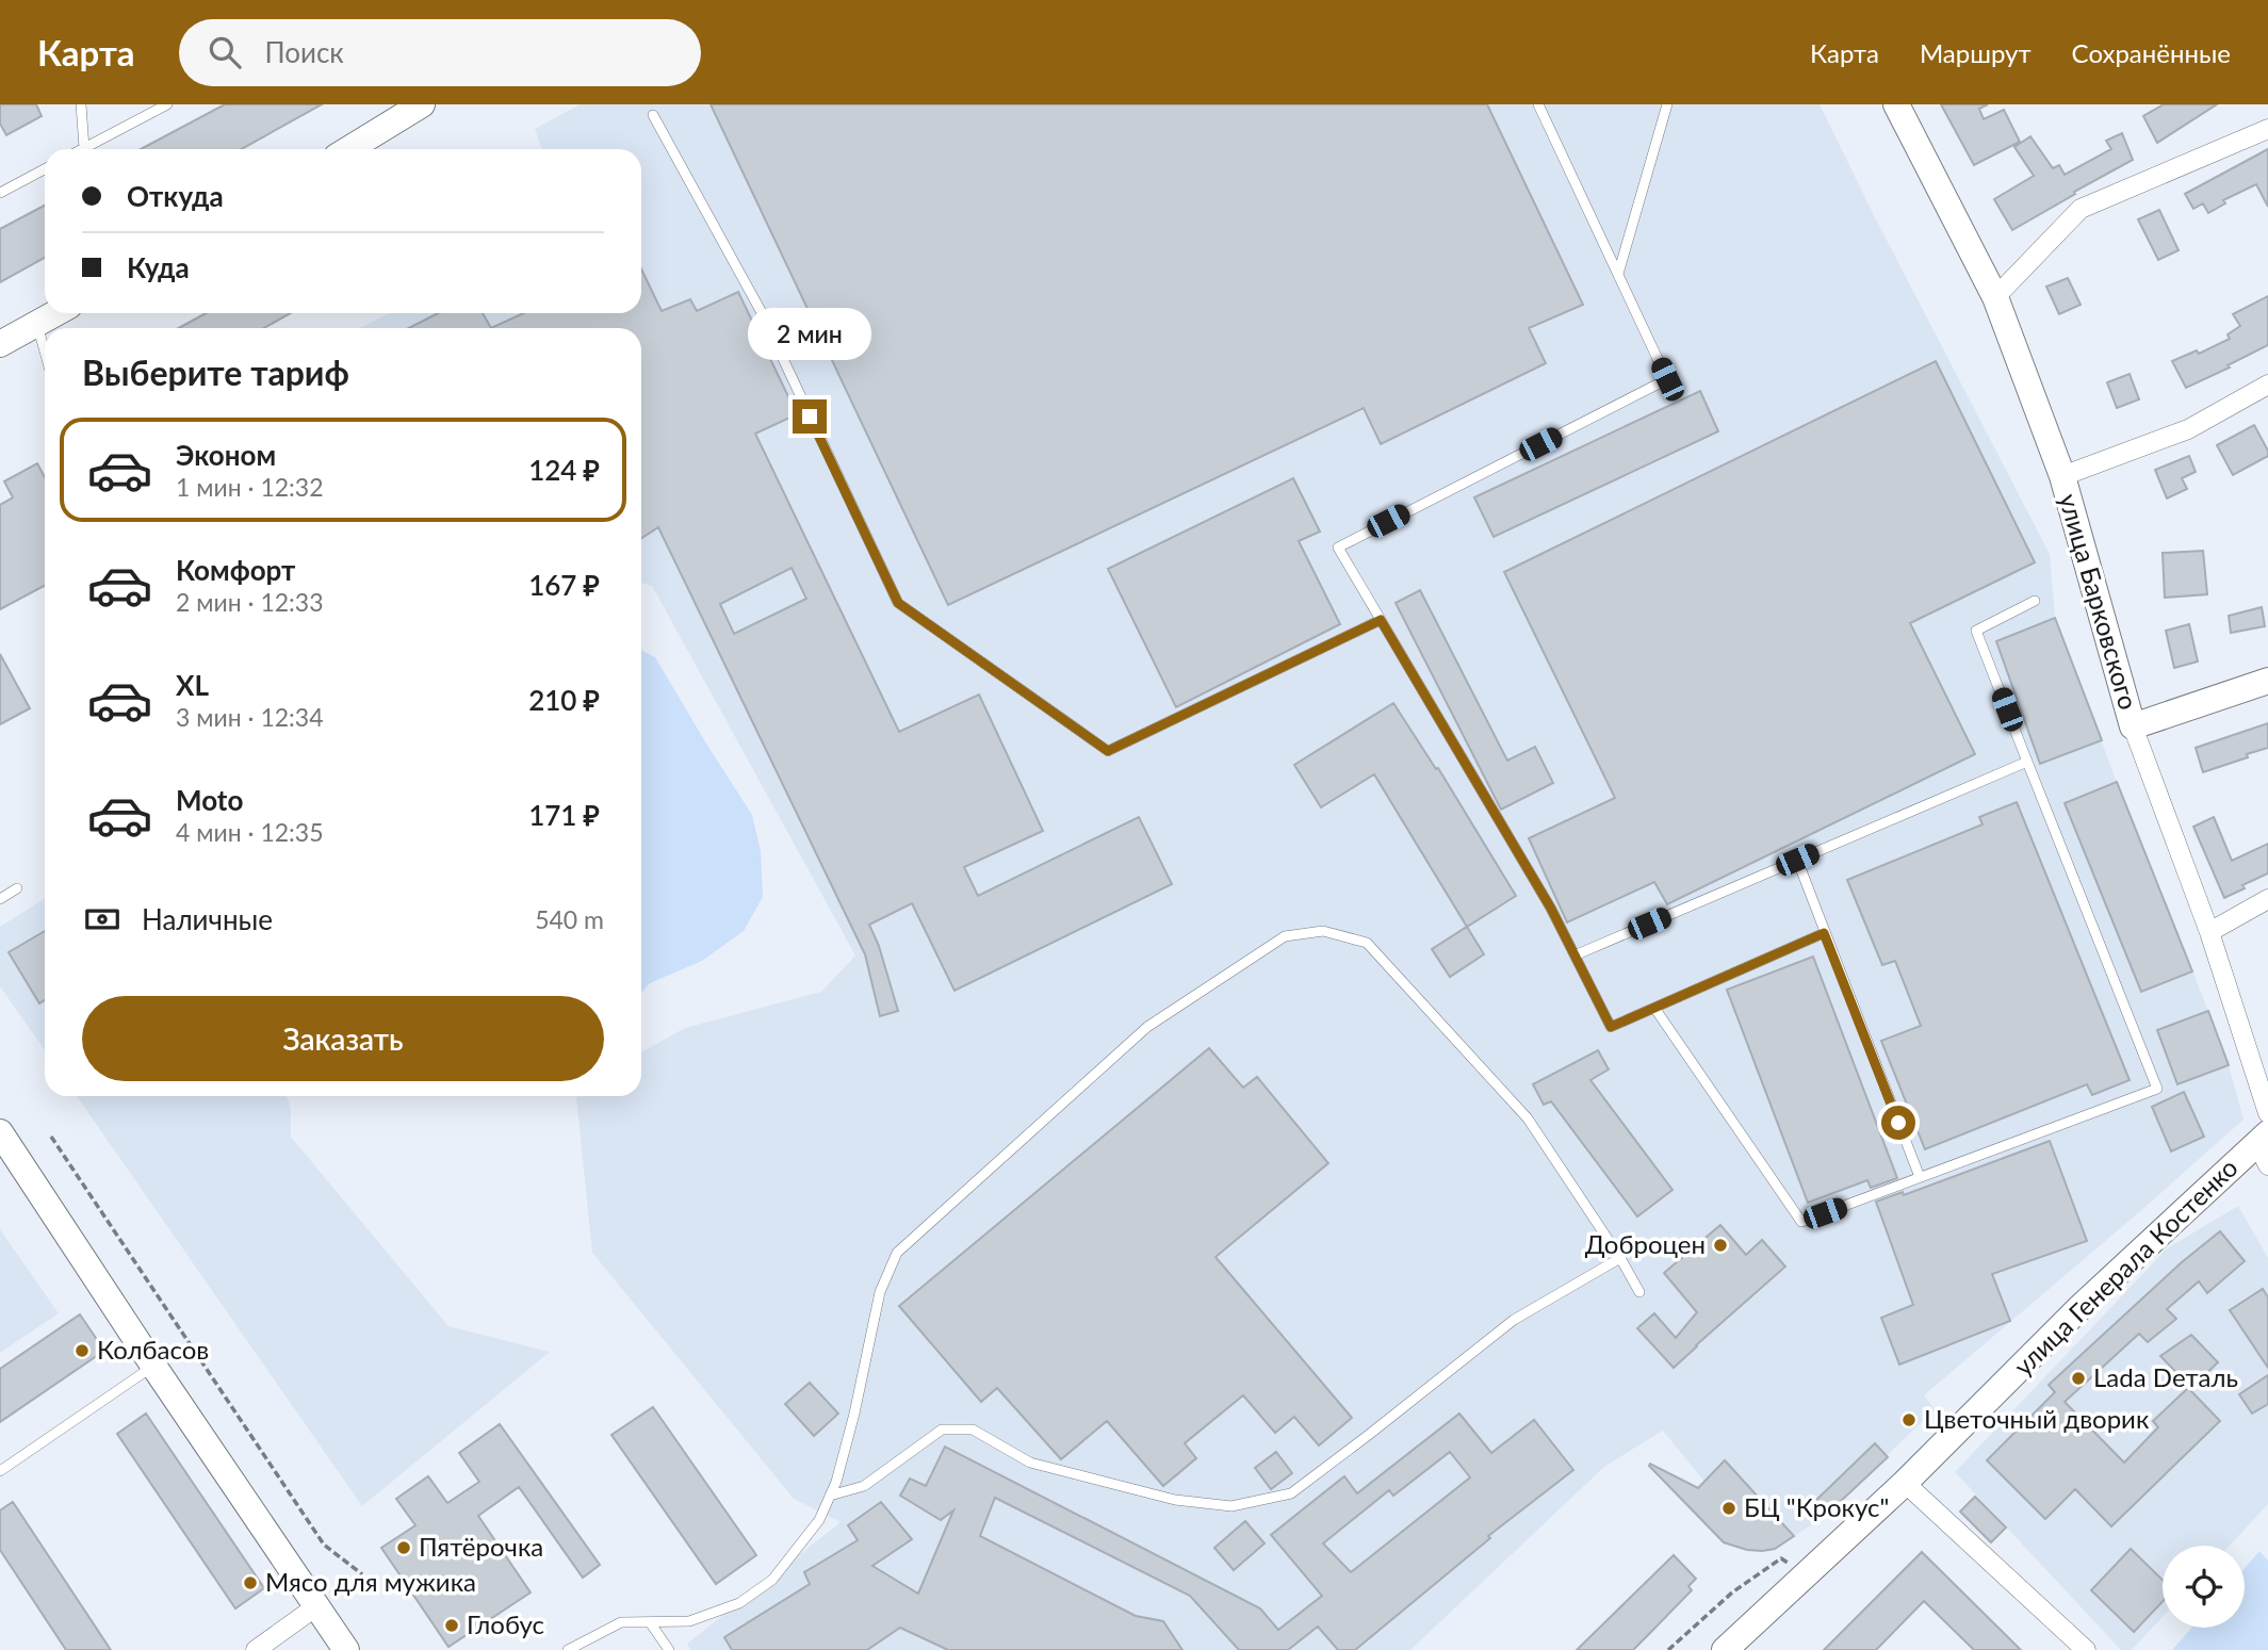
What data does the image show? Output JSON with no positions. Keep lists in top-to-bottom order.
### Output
{
  "streets": {
    "street": ["улица Барковского", "улица Генерала Костенко"]
  },
  "places": [
    "Доброцен",
    "Колбасов",
    "Lada Dеталь",
    "Цветочный дворик",
    "БЦ \"Крокус\"",
    "Пятёрочка",
    "Мясо для мужика",
    "Глобус"
  ],
  "page": {
    "header": "Карта",
    "search": "Поиск",
    "nav": ["Карта", "Маршрут", "Сохранённые"],
    "banner": ["Откуда", "Куда"],
    "bubble": "2 мин",
    "heading": "Выберите тариф",
    "list": [
      {
        "name": "Эконом",
        "note": "1 мин · 12:32",
        "value": "124 ₽"
      },
      {
        "name": "Комфорт",
        "note": "2 мин · 12:33",
        "value": "167 ₽"
      },
      {
        "name": "XL",
        "note": "3 мин · 12:34",
        "value": "210 ₽"
      },
      {
        "name": "Moto",
        "note": "4 мин · 12:35",
        "value": "171 ₽"
      }
    ],
    "pay": ["Наличные", "540 m"],
    "buttons": "Заказать"
  }
}
